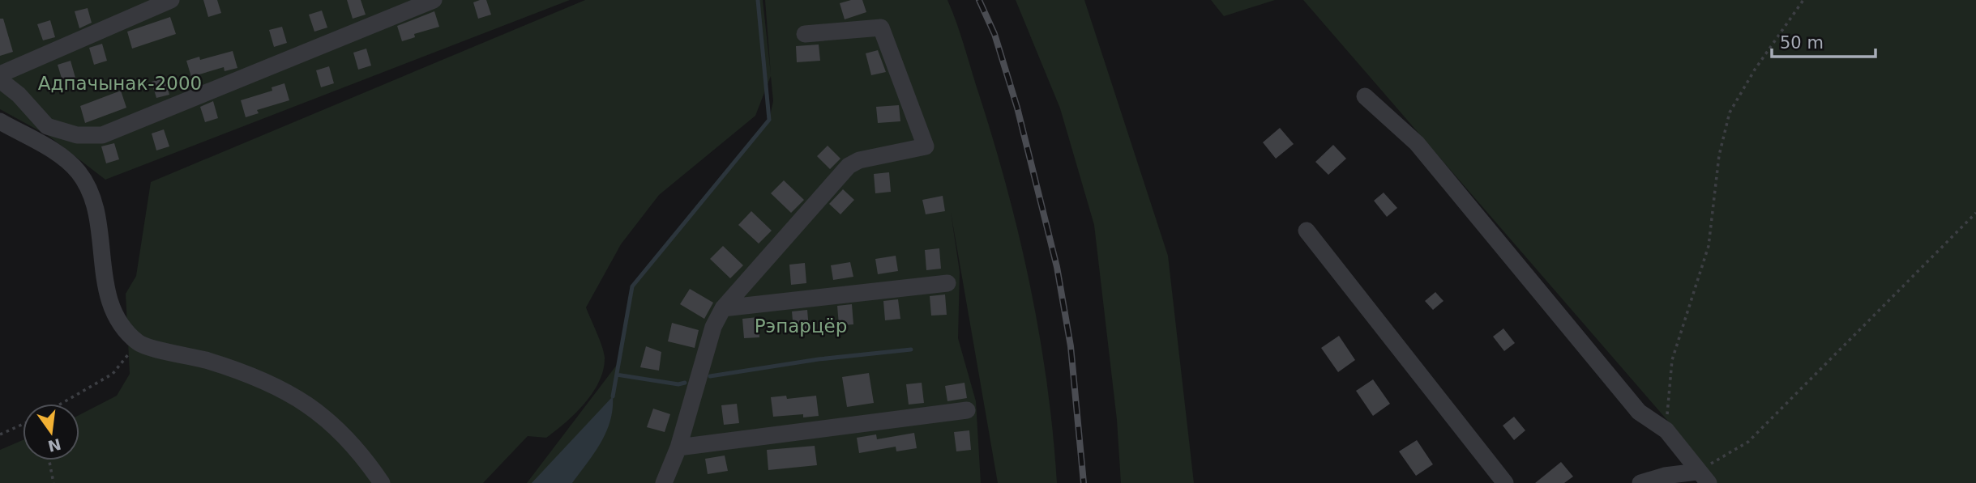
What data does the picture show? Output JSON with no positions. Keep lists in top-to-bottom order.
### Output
{
  "parks": ["Адпачынак-2000", "Рэпарцёр"],
  "scale_bar": "50 m",
  "north": "bottom"
}
